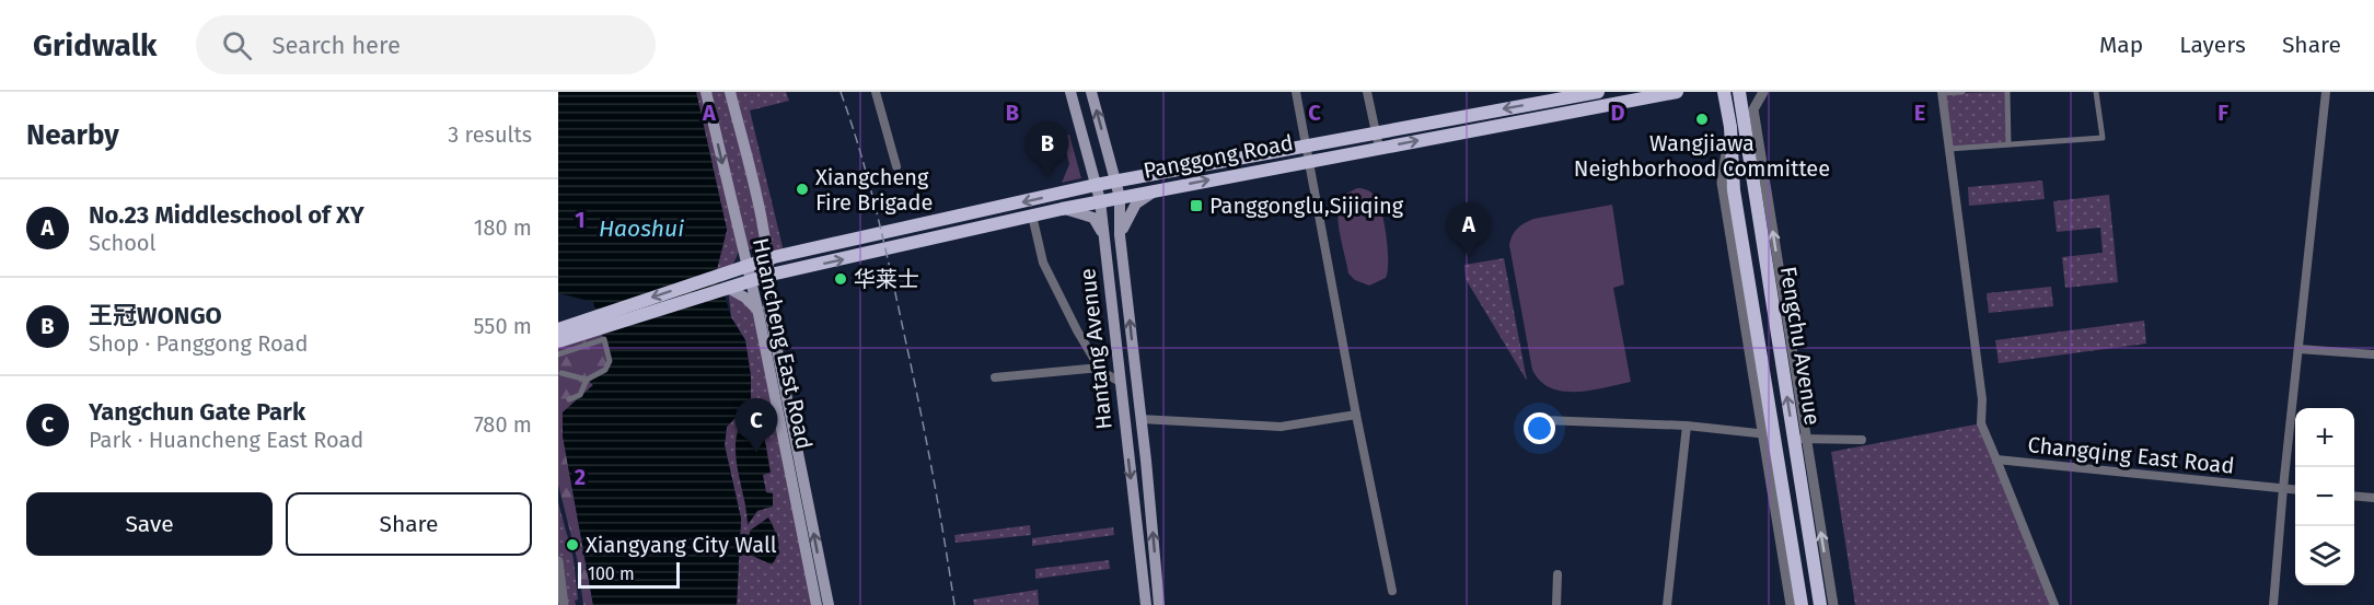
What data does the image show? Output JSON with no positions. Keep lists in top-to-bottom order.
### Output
{
  "streets": {
    "main road": [
      "Panggong Road",
      "Huancheng East Road",
      "Fengchu Avenue",
      "Hantang Avenue"
    ],
    "street": ["Changqing East Road"]
  },
  "crossings": [
    ["Panggong Road", "Huancheng East Road"],
    ["Panggong Road", "Hantang Avenue"]
  ],
  "water": ["Haoshui"],
  "places": {
    "other": [
      "Wangjiawa Neighborhood Committee",
      "Xiangcheng Fire Brigade",
      "华莱士",
      "Xiangyang City Wall"
    ],
    "transit": ["Panggonglu,Sijiqing"]
  },
  "scale_bar": "100 m",
  "page": {
    "header": "Gridwalk",
    "search": "Search here",
    "nav": ["Map", "Layers", "Share"],
    "heading": ["Nearby", "3 results"],
    "pins": ["B", "A", "C"],
    "list": [
      {
        "mark": "A",
        "name": "No.23 Middleschool of XY",
        "note": "School",
        "value": "180 m"
      },
      {
        "mark": "B",
        "name": "王冠WONGO",
        "note": "Shop · Panggong Road",
        "value": "550 m"
      },
      {
        "mark": "C",
        "name": "Yangchun Gate Park",
        "note": "Park · Huancheng East Road",
        "value": "780 m"
      }
    ],
    "map_buttons": ["+", "−"],
    "buttons": ["Save", "Share"],
    "scale": "100 m"
  },
  "grid": {
    "columns": [
      "A",
      "B",
      "C",
      "D",
      "E",
      "F"
    ],
    "rows": ["1", "2"]
  }
}
